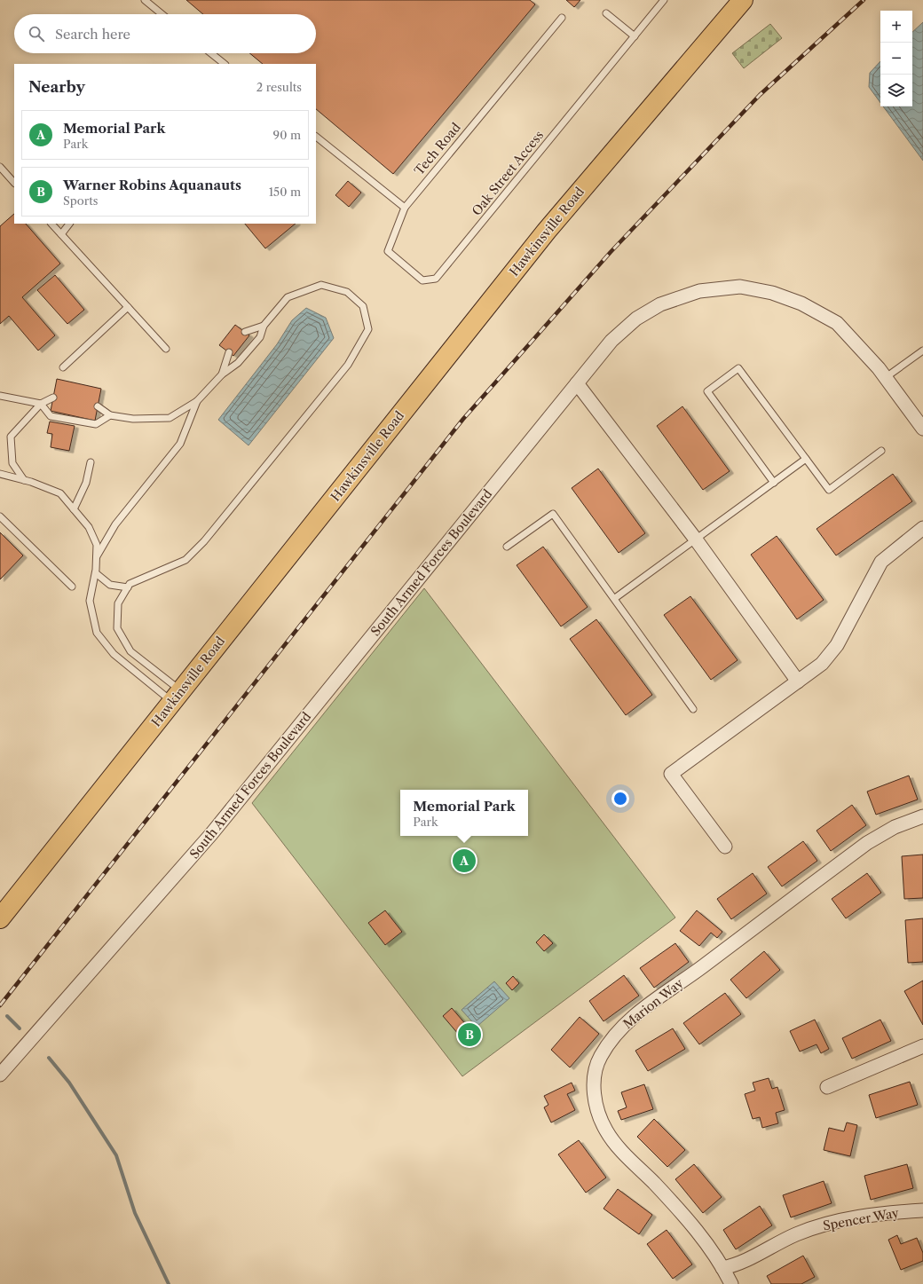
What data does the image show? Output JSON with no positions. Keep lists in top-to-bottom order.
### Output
{
  "streets": {
    "main road": ["Hawkinsville Road"],
    "street": ["South Armed Forces Boulevard", "Marion Way", "Spencer Way"],
    "lane": ["Tech Road", "Oak Street Access"]
  },
  "crossings": [
    ["Tech Road", "Oak Street Access"],
    ["Marion Way", "Spencer Way"]
  ],
  "page": {
    "map_buttons": ["+", "−"],
    "search": "Search here",
    "heading": ["Nearby", "2 results"],
    "list": [
      {
        "mark": "A",
        "name": "Memorial Park",
        "note": "Park",
        "value": "90 m"
      },
      {
        "mark": "B",
        "name": "Warner Robins Aquanauts",
        "note": "Sports",
        "value": "150 m"
      }
    ],
    "popup": ["Memorial Park", "Park"],
    "pins": ["A", "B"]
  }
}
